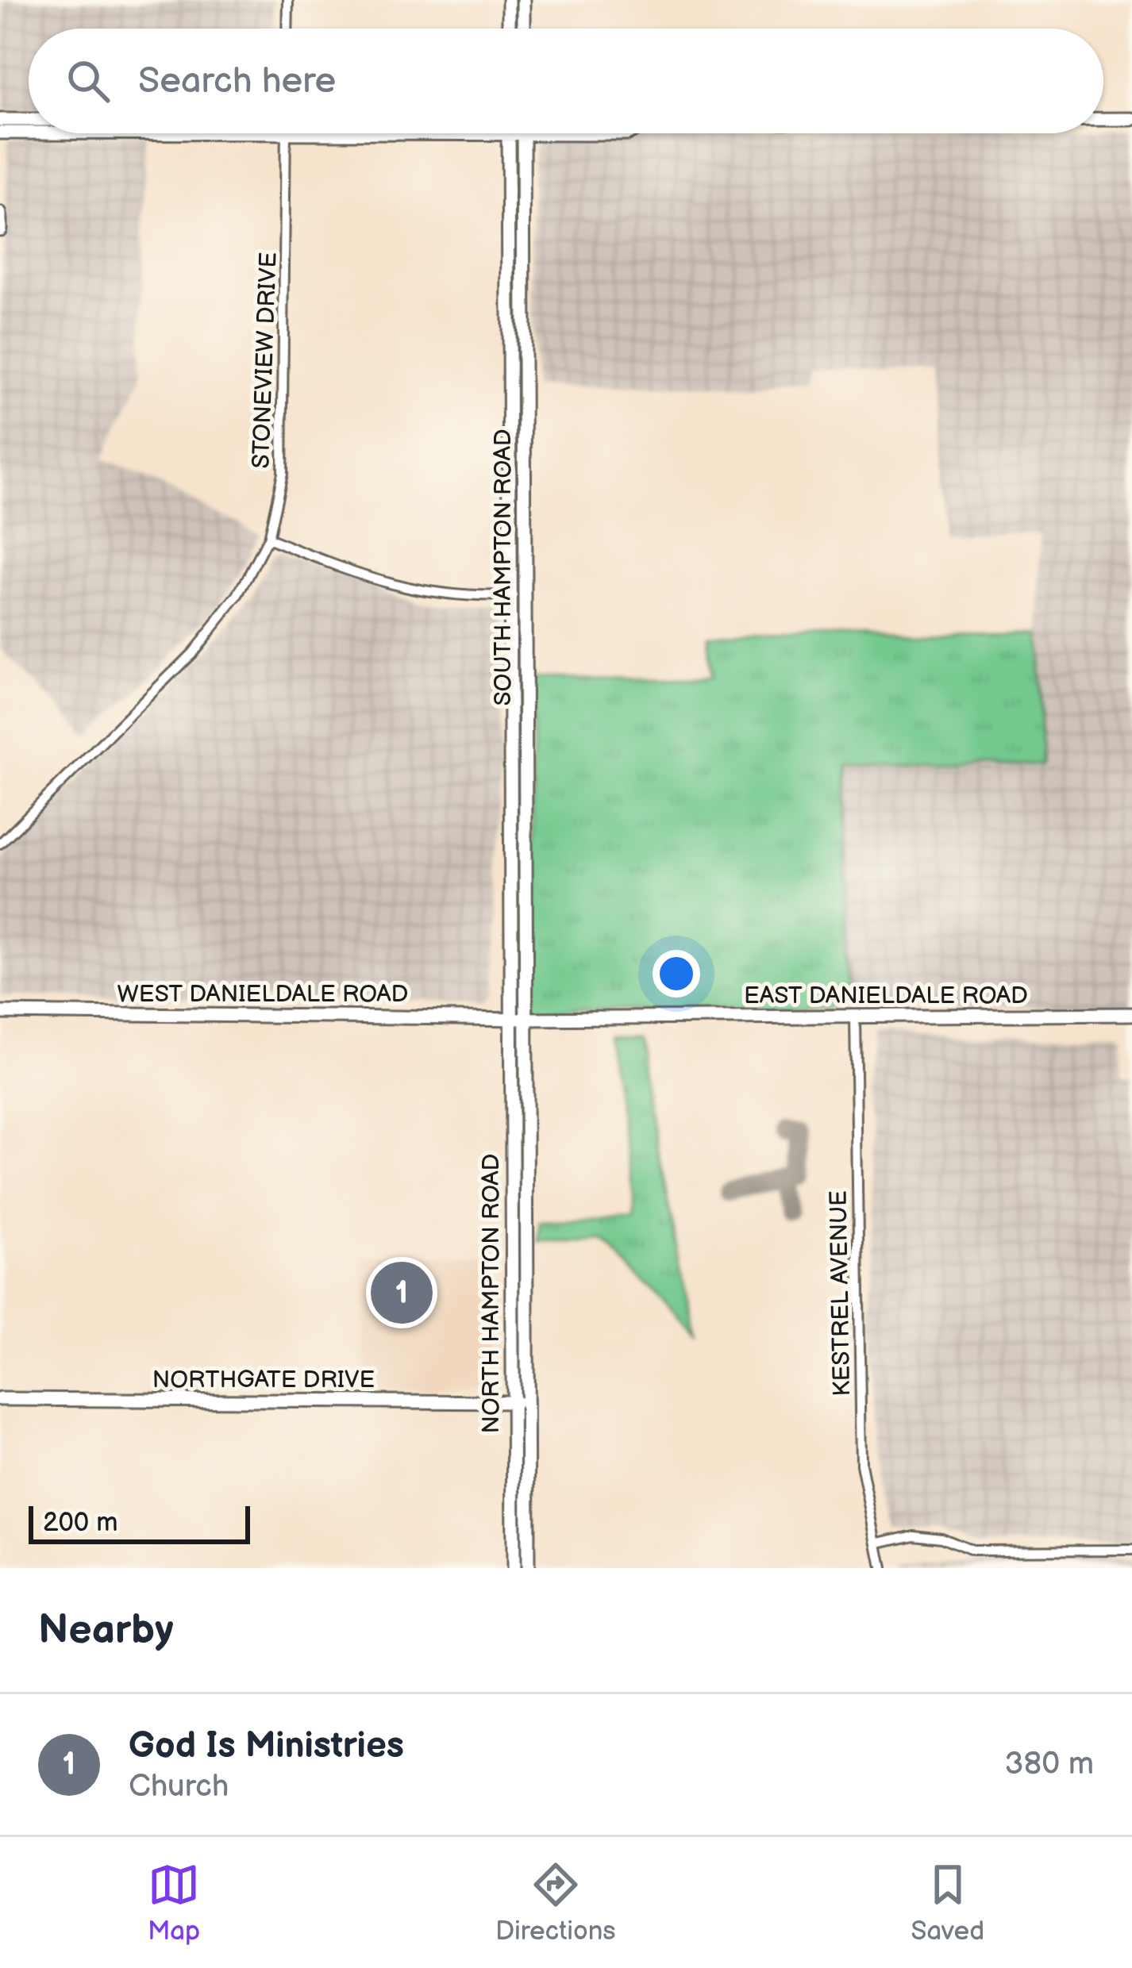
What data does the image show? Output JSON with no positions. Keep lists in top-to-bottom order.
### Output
{
  "streets": {
    "main road": [
      "SOUTH HAMPTON ROAD",
      "WEST DANIELDALE ROAD",
      "EAST DANIELDALE ROAD",
      "NORTH HAMPTON ROAD",
      "NORTHGATE DRIVE"
    ],
    "street": ["STONEVIEW DRIVE", "KESTREL AVENUE"]
  },
  "crossings": [
    ["SOUTH HAMPTON ROAD", "WEST DANIELDALE ROAD"],
    ["SOUTH HAMPTON ROAD", "EAST DANIELDALE ROAD"],
    ["SOUTH HAMPTON ROAD", "NORTH HAMPTON ROAD"],
    ["WEST DANIELDALE ROAD", "EAST DANIELDALE ROAD"],
    ["WEST DANIELDALE ROAD", "NORTH HAMPTON ROAD"],
    ["EAST DANIELDALE ROAD", "NORTH HAMPTON ROAD"],
    ["EAST DANIELDALE ROAD", "KESTREL AVENUE"],
    ["NORTH HAMPTON ROAD", "NORTHGATE DRIVE"]
  ],
  "scale_bar": "200 m",
  "page": {
    "search": "Search here",
    "pins": "1",
    "scale": "200 m",
    "heading": "Nearby",
    "list": [
      {
        "mark": "1",
        "name": "God Is Ministries",
        "note": "Church",
        "value": "380 m"
      }
    ],
    "nav": ["Map", "Directions", "Saved"]
  }
}
